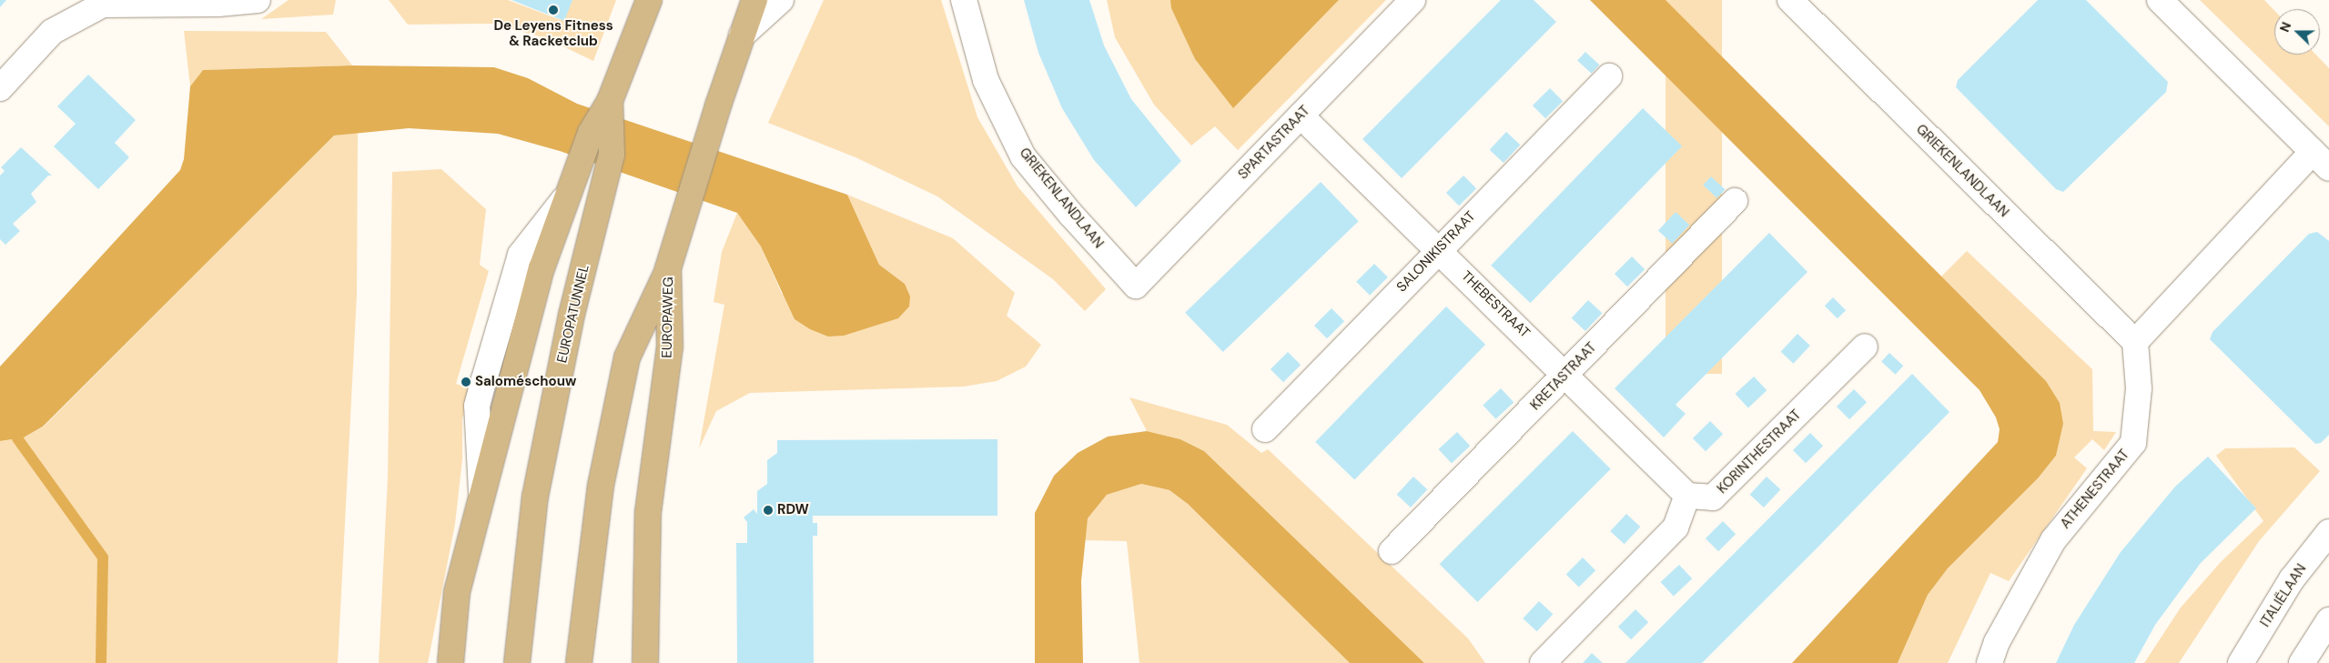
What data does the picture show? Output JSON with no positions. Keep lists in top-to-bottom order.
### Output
{
  "streets": {
    "main road": ["EUROPATUNNEL", "EUROPAWEG"],
    "street": [
      "SPARTASTRAAT",
      "GRIEKENLANDLAAN",
      "SALONIKISTRAAT",
      "THEBESTRAAT",
      "KRETASTRAAT",
      "KORINTHESTRAAT",
      "ATHENESTRAAT",
      "ITALIËLAAN"
    ]
  },
  "crossings": [
    ["SPARTASTRAAT", "GRIEKENLANDLAAN"],
    ["SPARTASTRAAT", "THEBESTRAAT"],
    ["GRIEKENLANDLAAN", "ATHENESTRAAT"],
    ["SALONIKISTRAAT", "THEBESTRAAT"],
    ["THEBESTRAAT", "KRETASTRAAT"],
    ["THEBESTRAAT", "KORINTHESTRAAT"]
  ],
  "places": ["De Leyens Fitness & Racketclub", "Saloméschouw", "RDW"],
  "north": "left"
}
